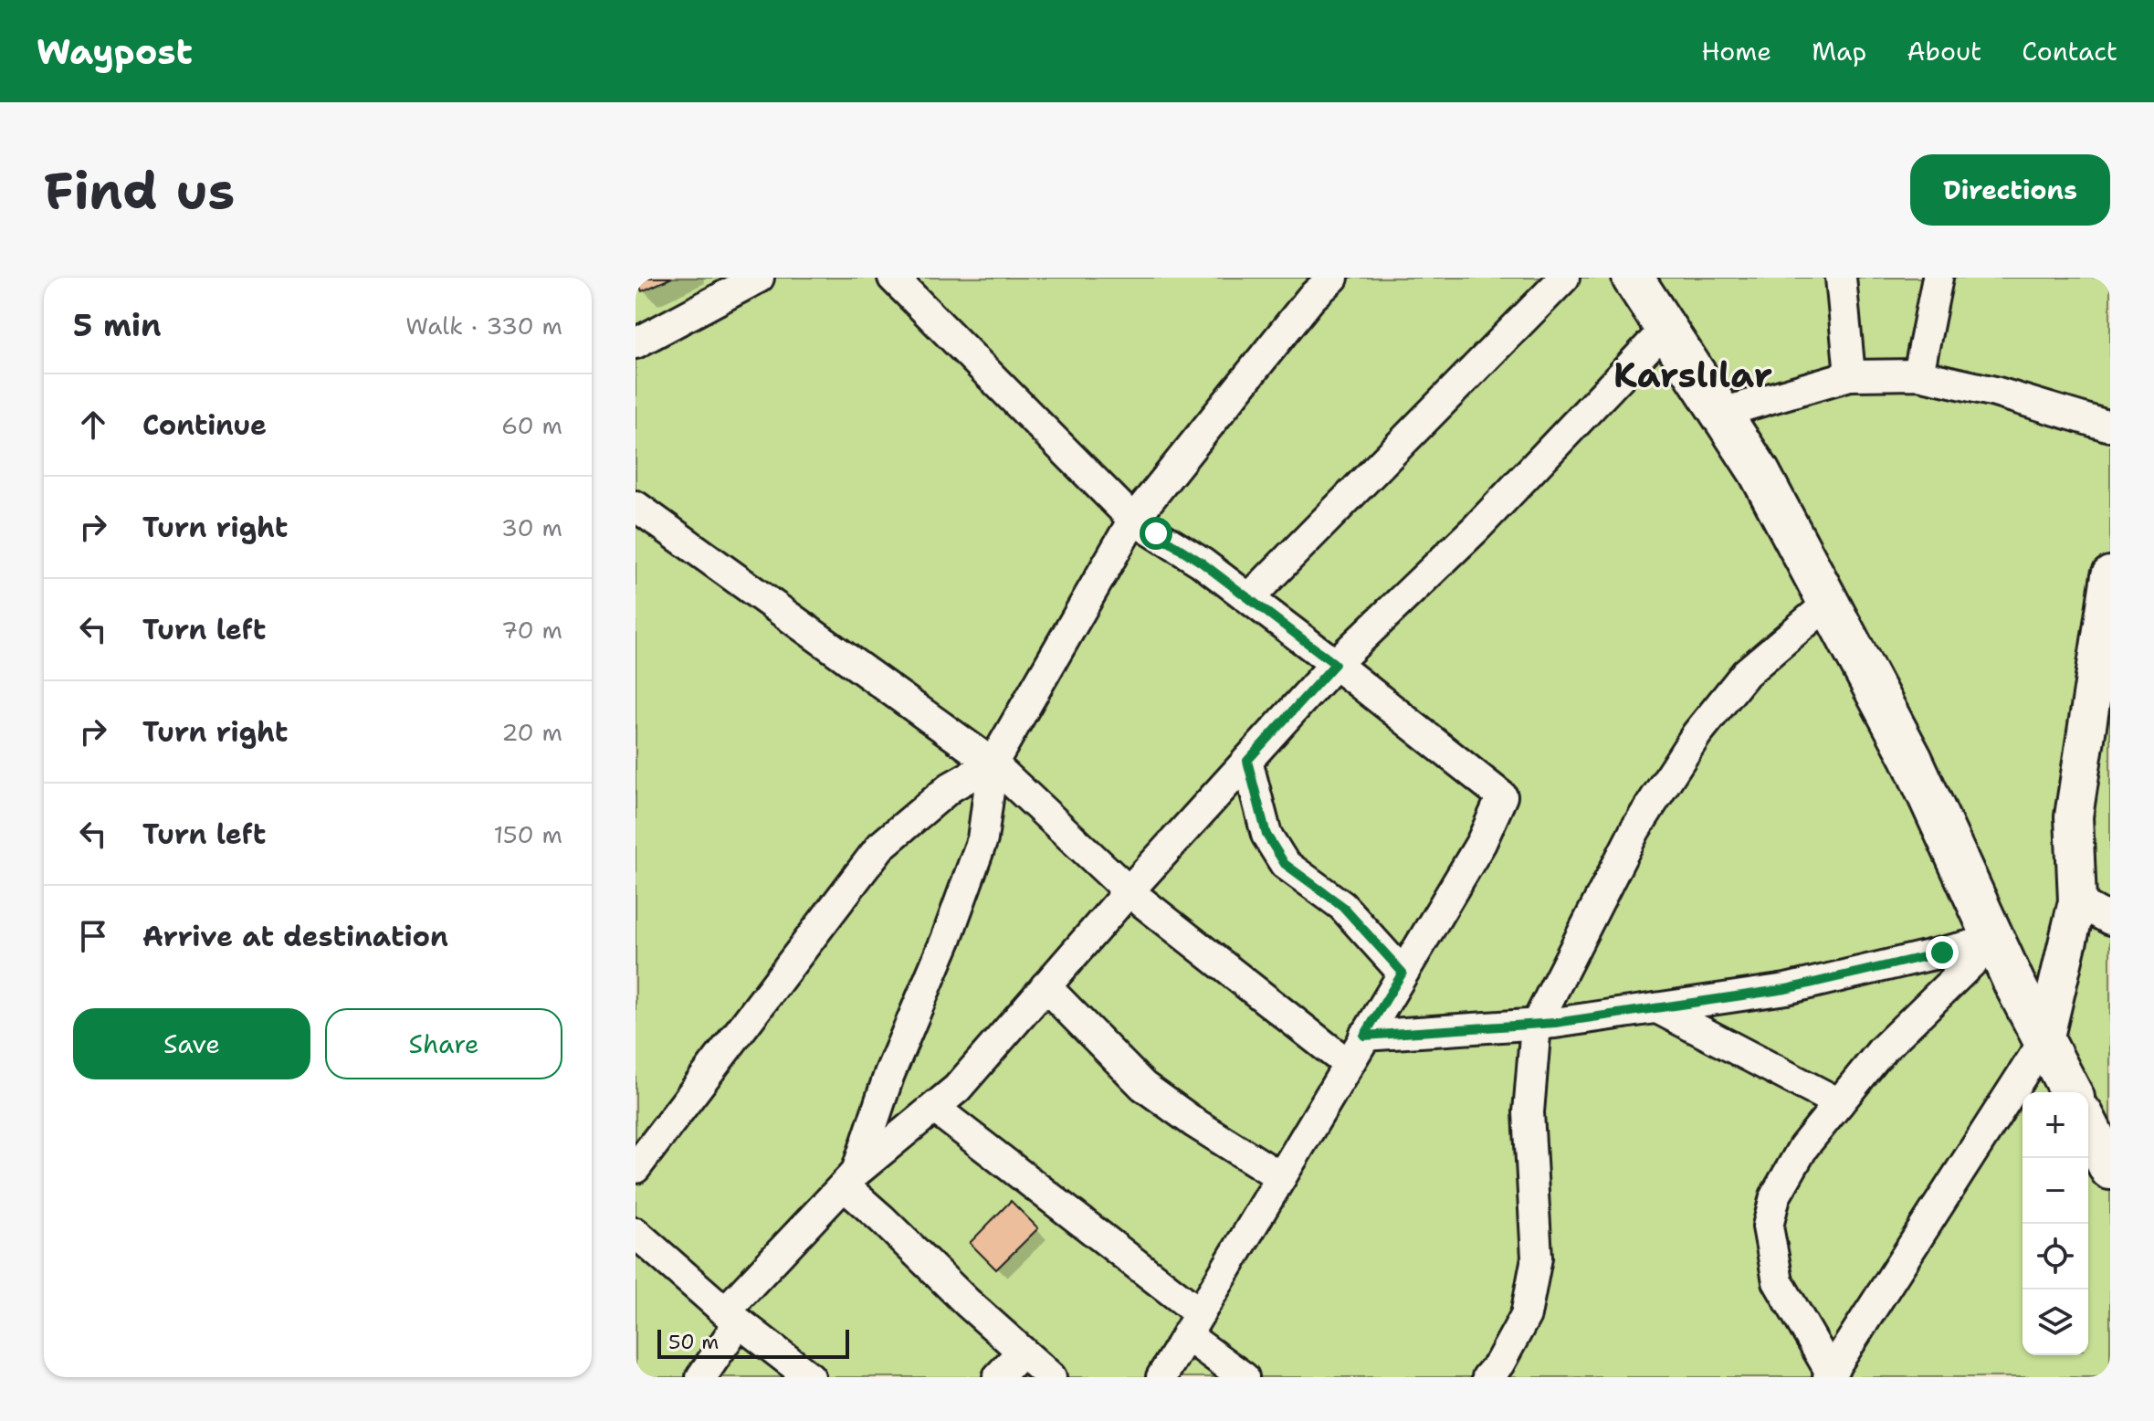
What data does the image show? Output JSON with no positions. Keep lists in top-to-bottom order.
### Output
{
  "districts": ["Karslılar"],
  "scale_bar": "50 m",
  "page": {
    "header": "Waypost",
    "nav": [
      "Home",
      "Map",
      "About",
      "Contact"
    ],
    "buttons": [
      "Directions",
      ["Save", "Share"]
    ],
    "title": "Find us",
    "heading": ["5 min", "Walk · 330 m"],
    "list": [
      ["Continue", "60 m"],
      ["Turn right", "30 m"],
      ["Turn left", "70 m"],
      ["Turn right", "20 m"],
      ["Turn left", "150 m"],
      "Arrive at destination"
    ],
    "map_buttons": ["+", "−"],
    "scale": "50 m"
  }
}
